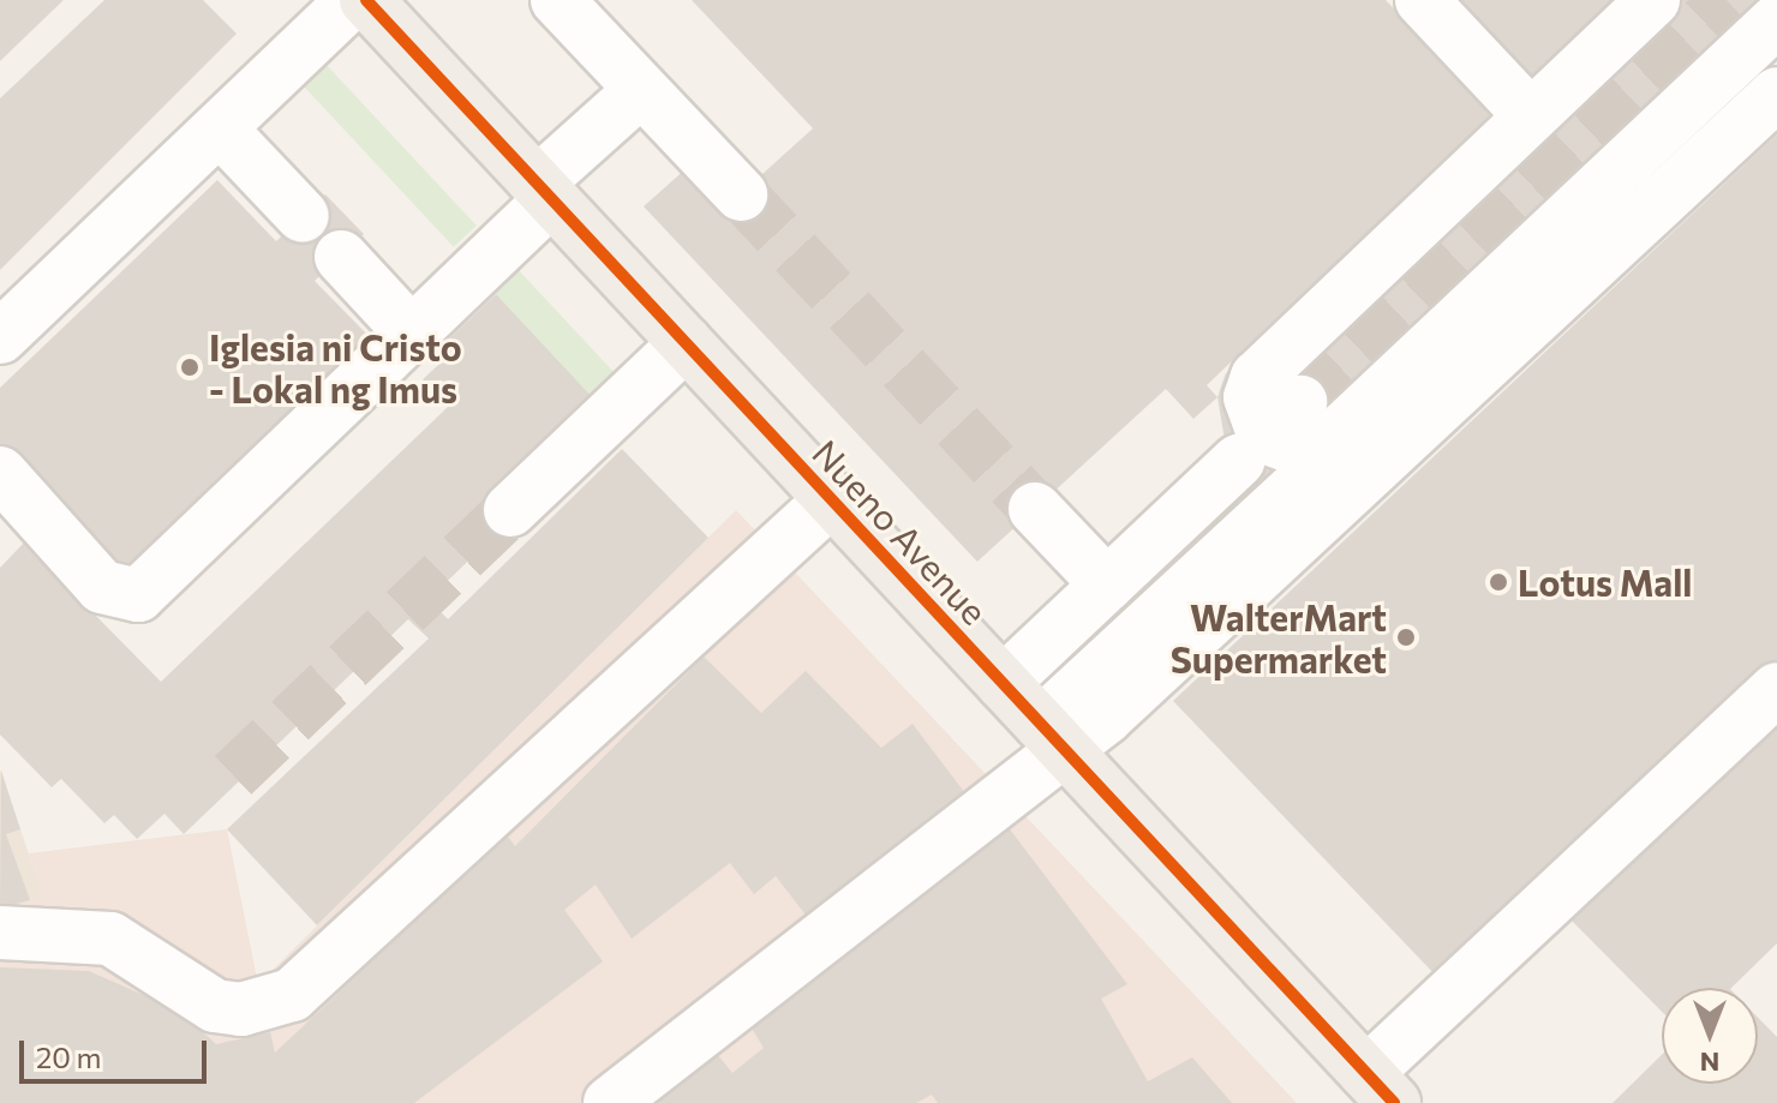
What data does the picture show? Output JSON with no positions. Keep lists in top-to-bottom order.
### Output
{
  "streets": {
    "main road": ["Nueno Avenue"]
  },
  "places": ["Iglesia ni Cristo - Lokal ng Imus", "Lotus Mall", "WalterMart Supermarket"],
  "scale_bar": "20 m",
  "north": "bottom"
}
